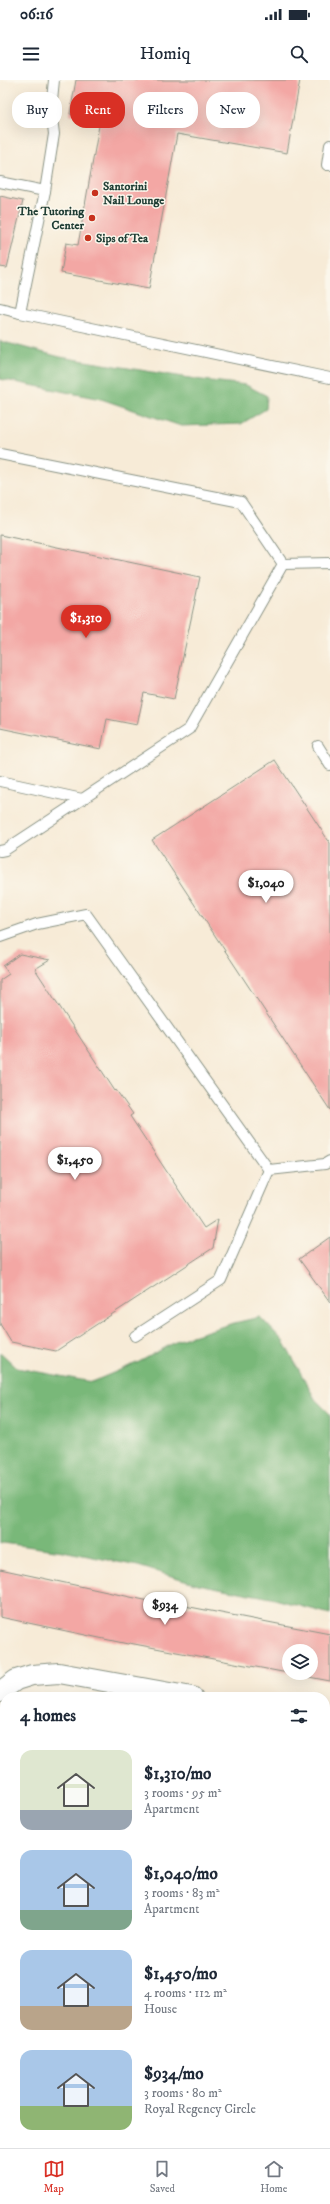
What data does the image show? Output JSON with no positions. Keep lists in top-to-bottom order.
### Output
{
  "places": ["Santorini Nail Lounge", "The Tutoring Center", "Sips of Tea"],
  "page": {
    "status": "06:16",
    "header": "Homiq",
    "chip": [
      "Buy",
      "Rent",
      "Filters",
      "New"
    ],
    "price": [
      "$1,310",
      "$1,040",
      "$1,450",
      "$934"
    ],
    "heading": "4 homes",
    "list": [
      {
        "name": "$1,310/mo",
        "note": "3 rooms · 95 m² · Apartment"
      },
      {
        "name": "$1,040/mo",
        "note": "3 rooms · 83 m² · Apartment"
      },
      {
        "name": "$1,450/mo",
        "note": "4 rooms · 112 m² · House"
      },
      {
        "name": "$934/mo",
        "note": "3 rooms · 80 m² · Royal Regency Circle"
      }
    ],
    "tabs": ["Map", "Saved", "Home"]
  }
}
